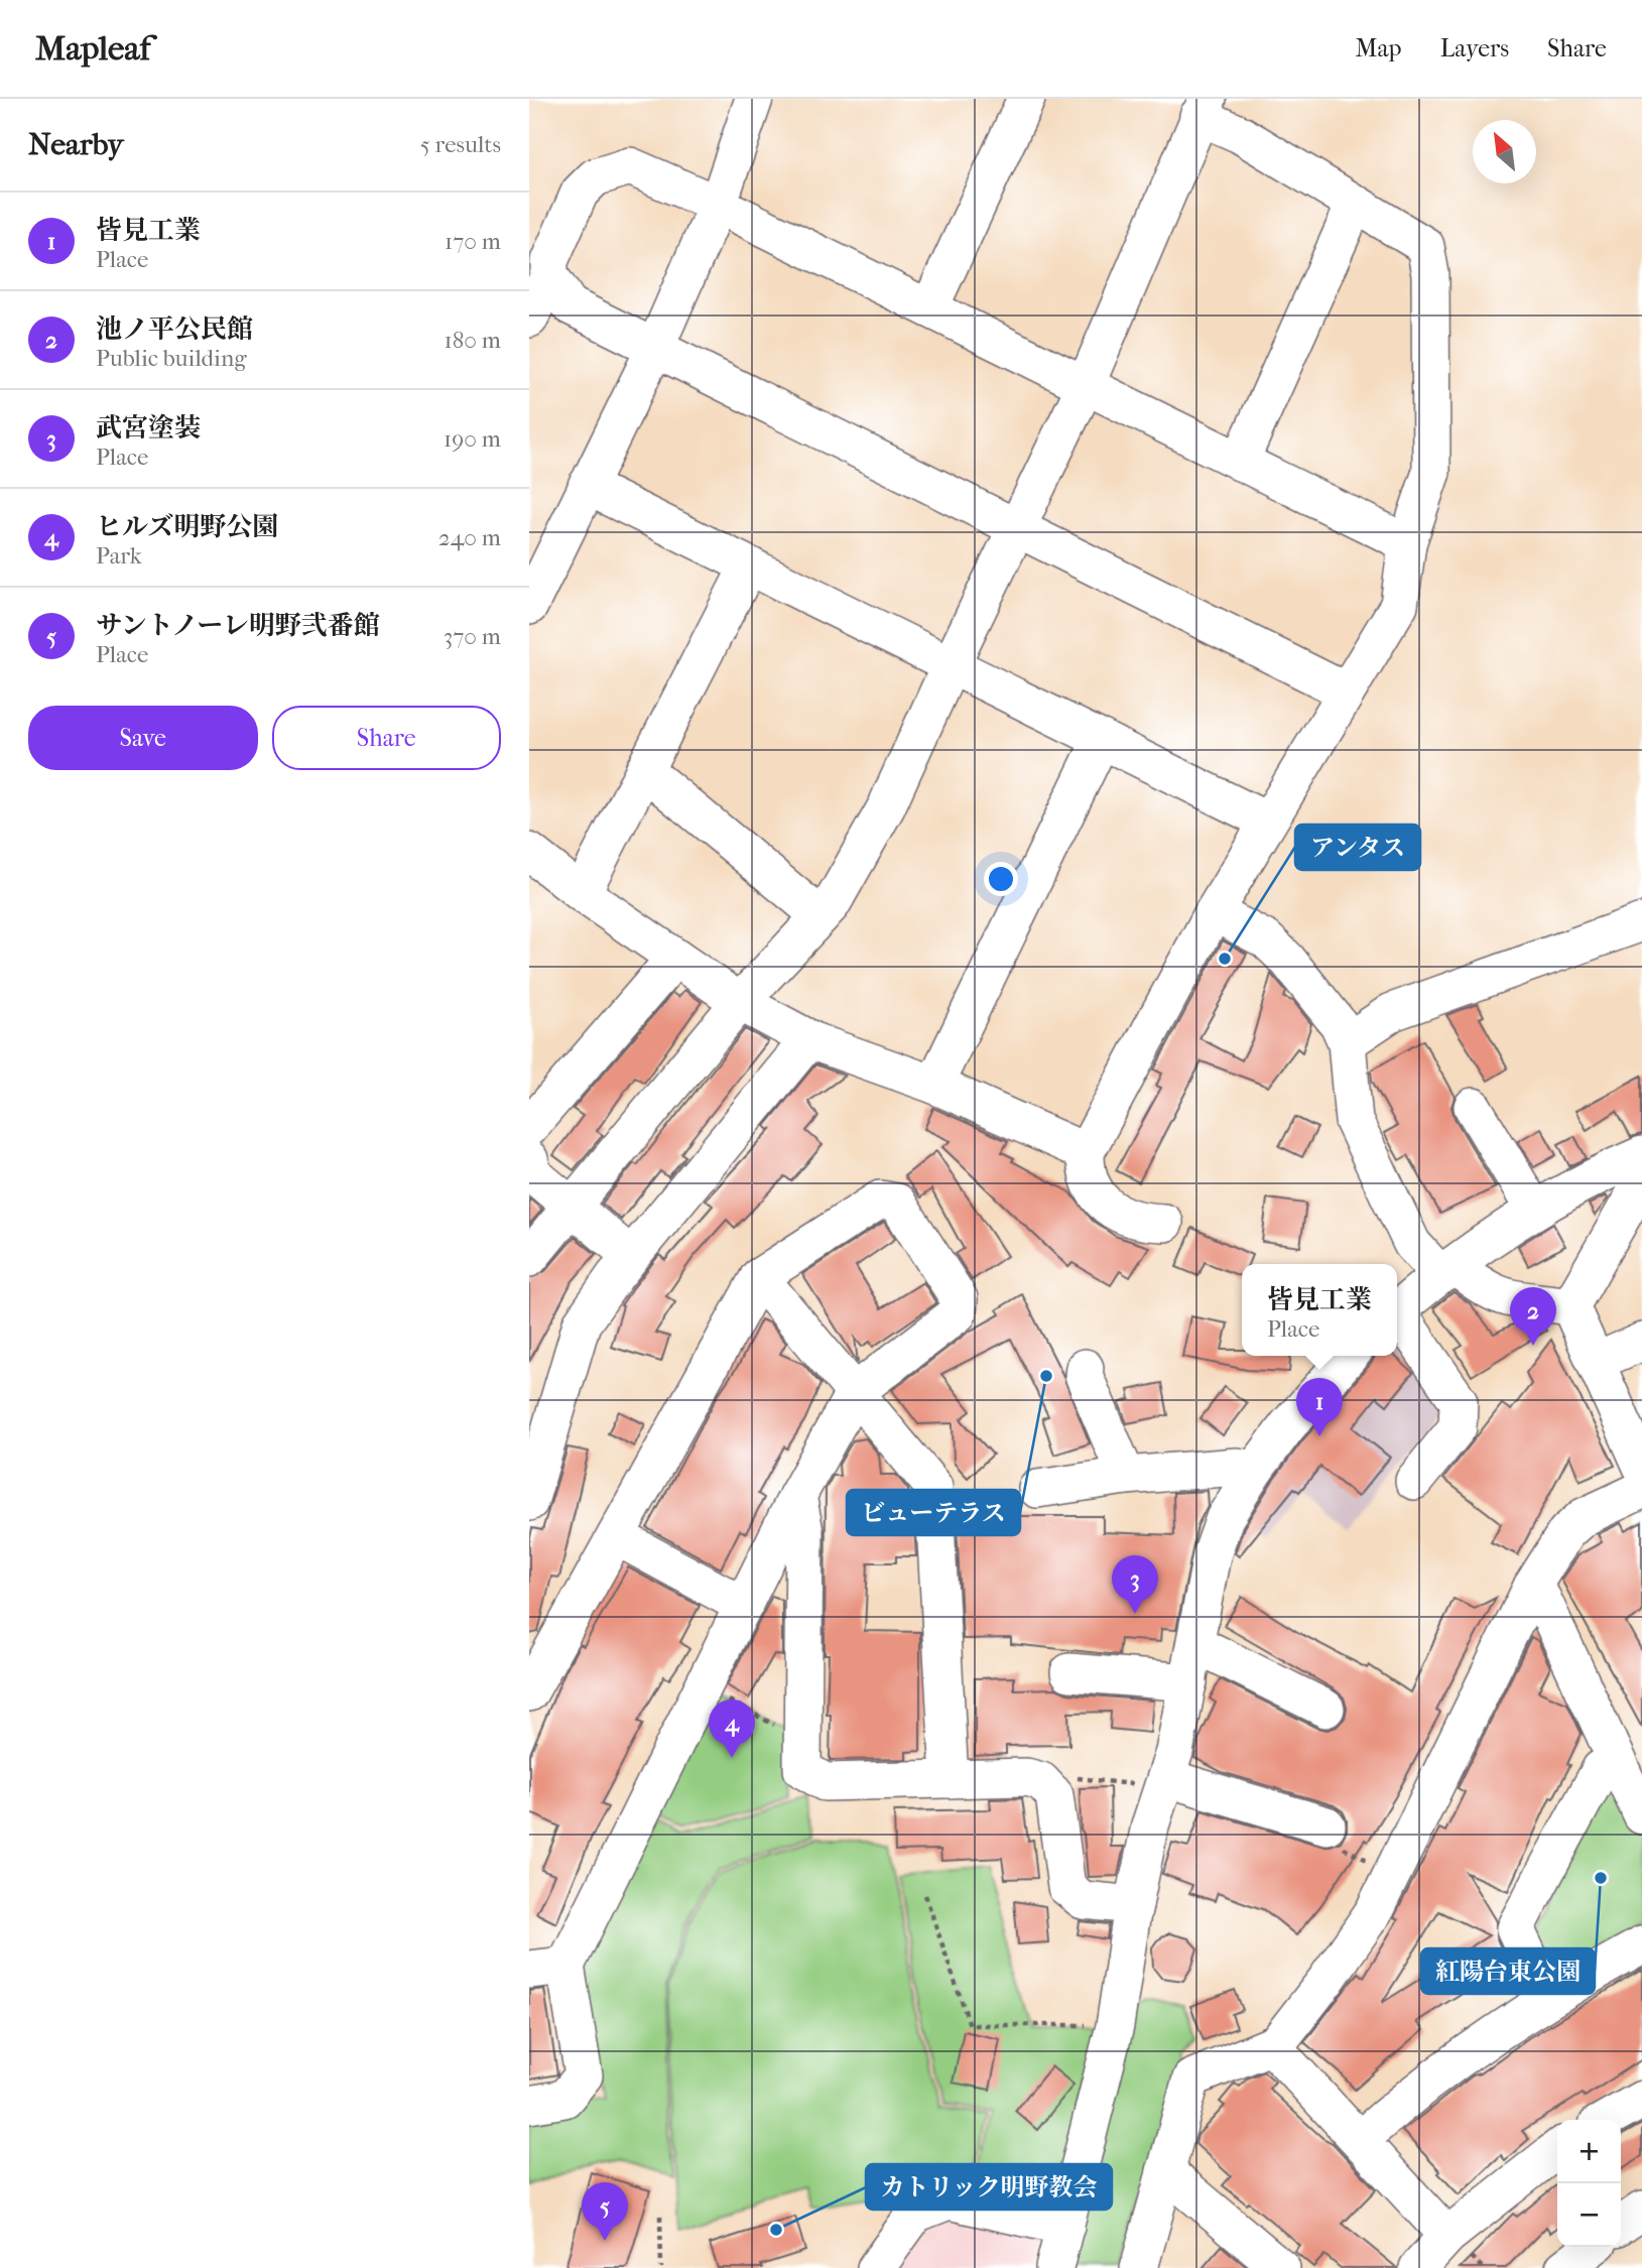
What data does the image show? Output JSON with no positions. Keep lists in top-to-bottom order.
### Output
{
  "places": [
    "アンタス",
    "ビューテラス",
    "紅陽台東公園",
    "カトリック明野教会"
  ],
  "north": "top left",
  "page": {
    "header": "Mapleaf",
    "nav": ["Map", "Layers", "Share"],
    "heading": ["Nearby", "5 results"],
    "list": [
      {
        "mark": "1",
        "name": "皆見工業",
        "note": "Place",
        "value": "170 m"
      },
      {
        "mark": "2",
        "name": "池ノ平公民館",
        "note": "Public building",
        "value": "180 m"
      },
      {
        "mark": "3",
        "name": "武宮塗装",
        "note": "Place",
        "value": "190 m"
      },
      {
        "mark": "4",
        "name": "ヒルズ明野公園",
        "note": "Park",
        "value": "240 m"
      },
      {
        "mark": "5",
        "name": "サントノーレ明野弐番館",
        "note": "Place",
        "value": "370 m"
      }
    ],
    "buttons": ["Save", "Share"],
    "popup": ["皆見工業", "Place"],
    "pins": [
      "2",
      "1",
      "3",
      "4",
      "5"
    ],
    "map_buttons": ["+", "−"]
  }
}
